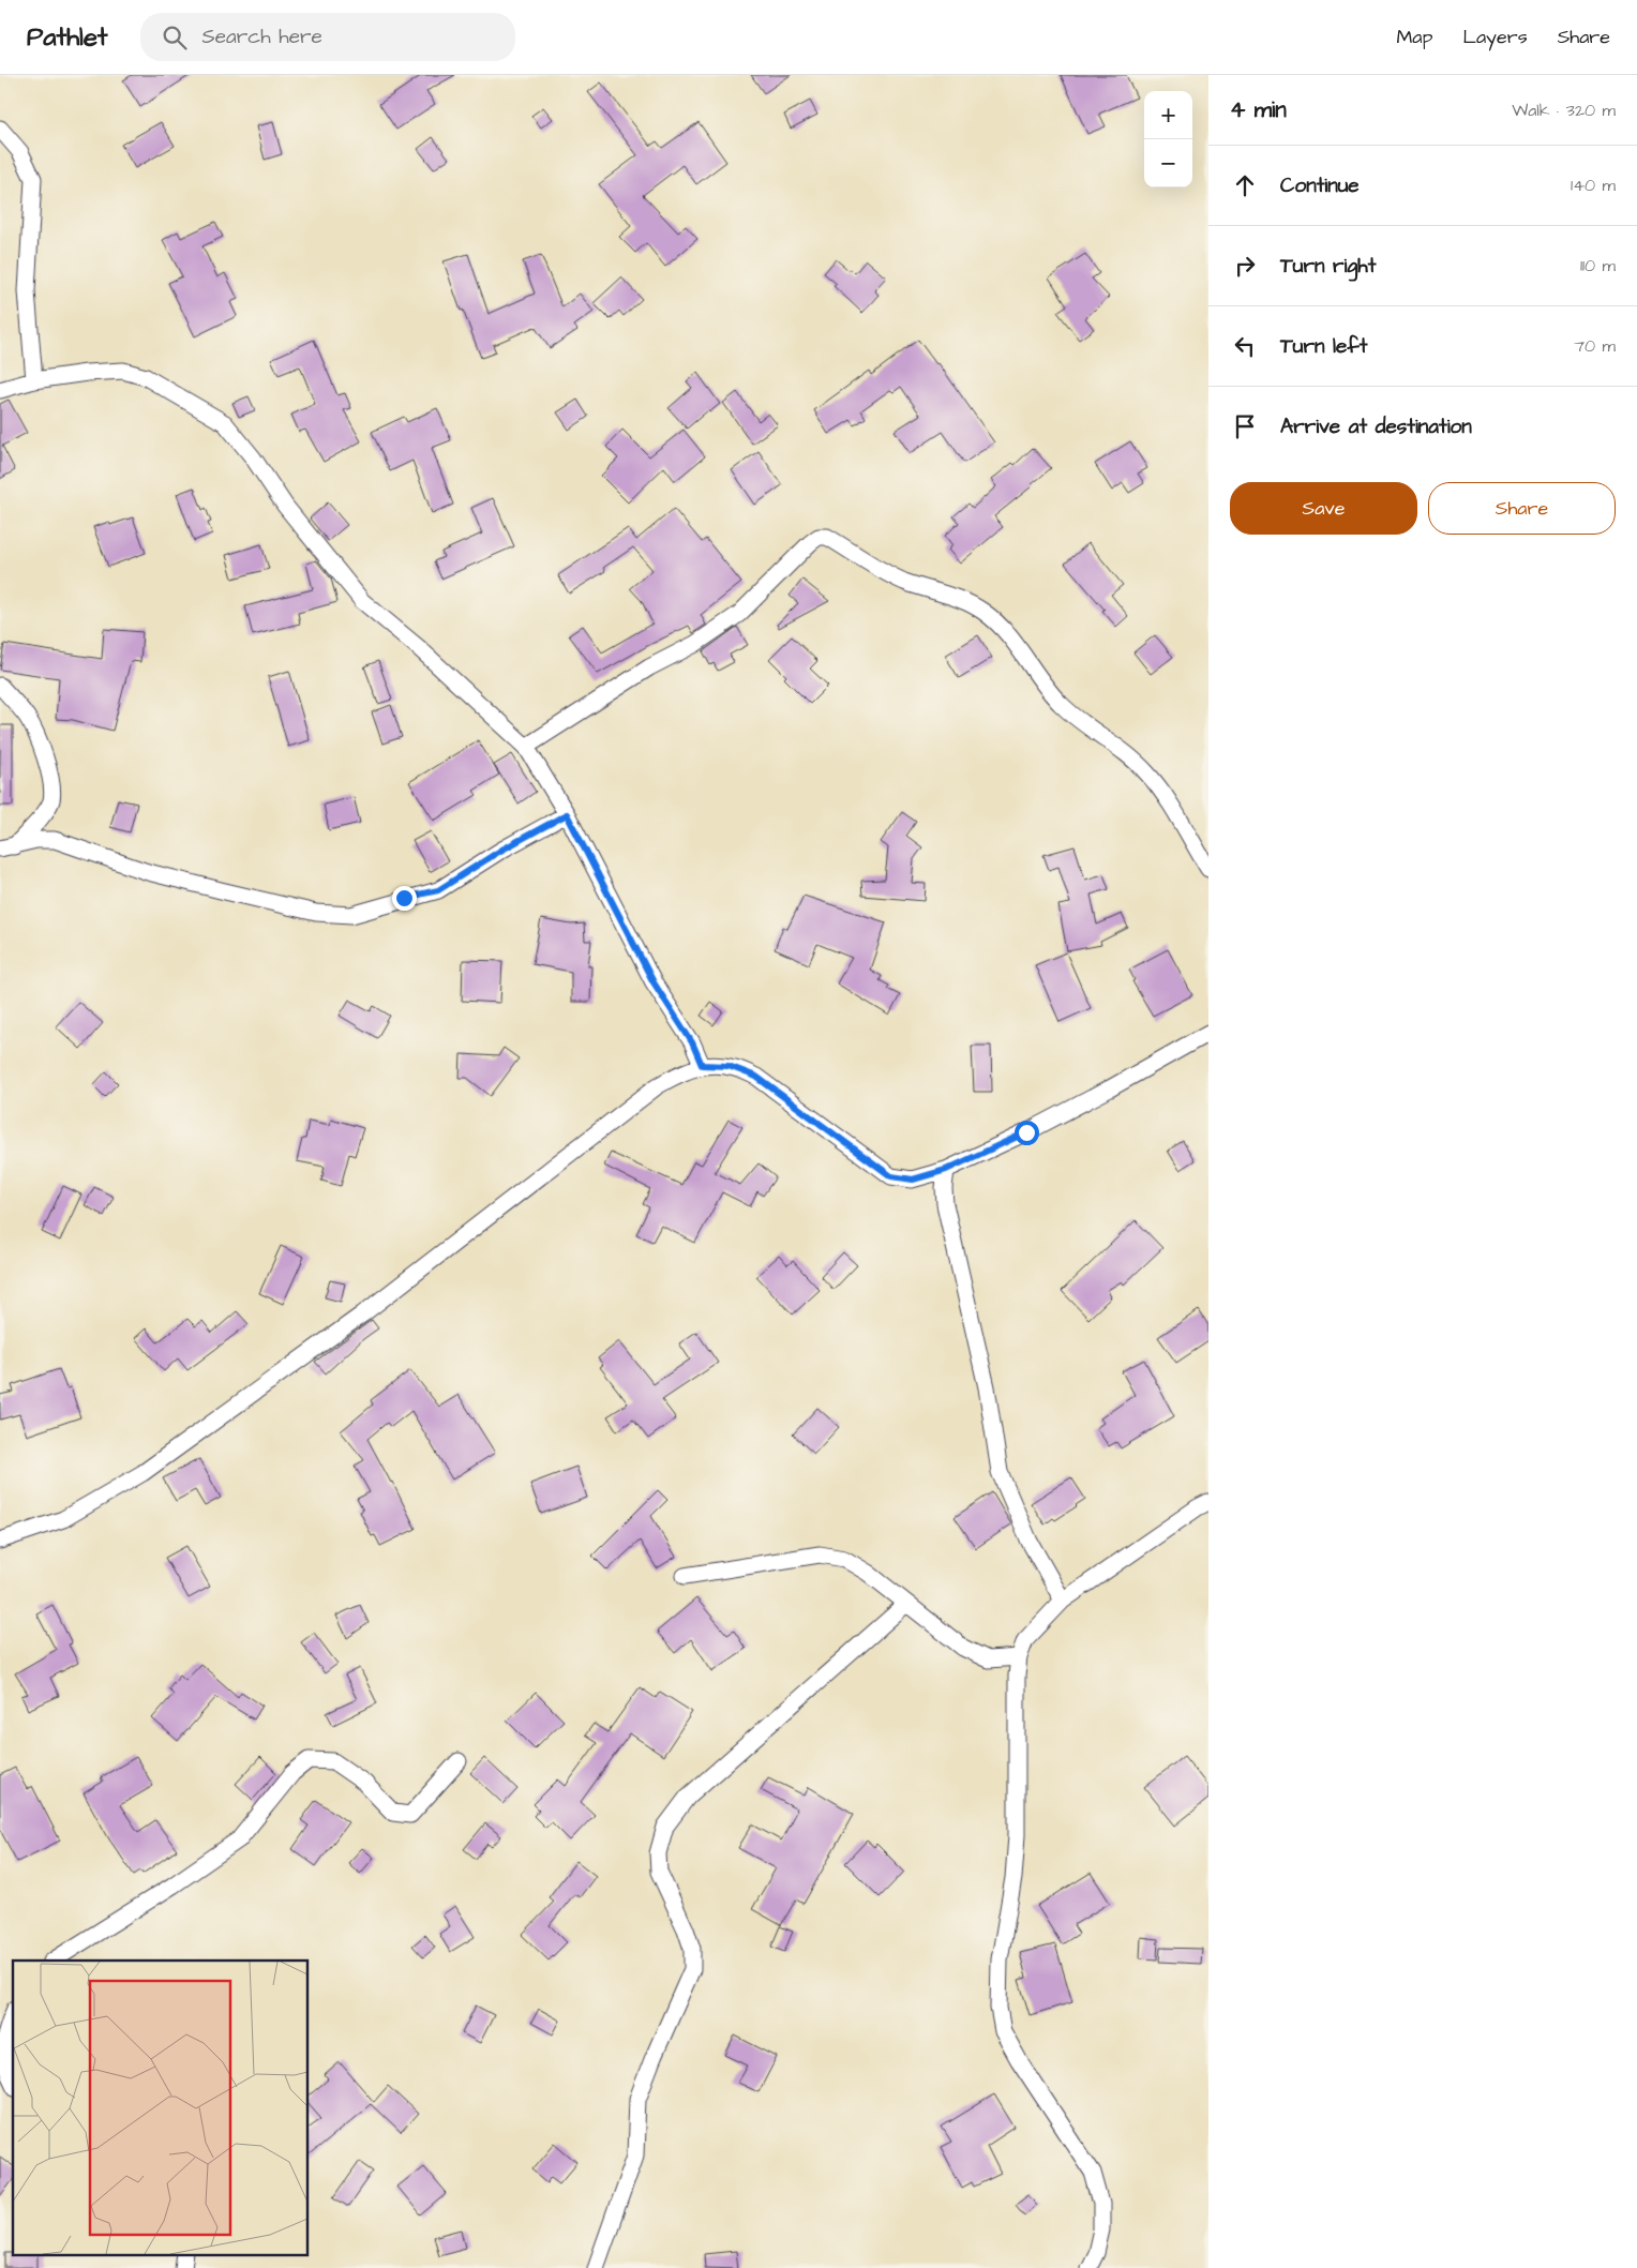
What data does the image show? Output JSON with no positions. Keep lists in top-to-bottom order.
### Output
{
  "page": {
    "header": "Pathlet",
    "search": "Search here",
    "nav": ["Map", "Layers", "Share"],
    "heading": ["4 min", "Walk · 320 m"],
    "map_buttons": ["+", "−"],
    "list": [
      ["Continue", "140 m"],
      ["Turn right", "110 m"],
      ["Turn left", "70 m"],
      "Arrive at destination"
    ],
    "buttons": ["Save", "Share"]
  }
}
